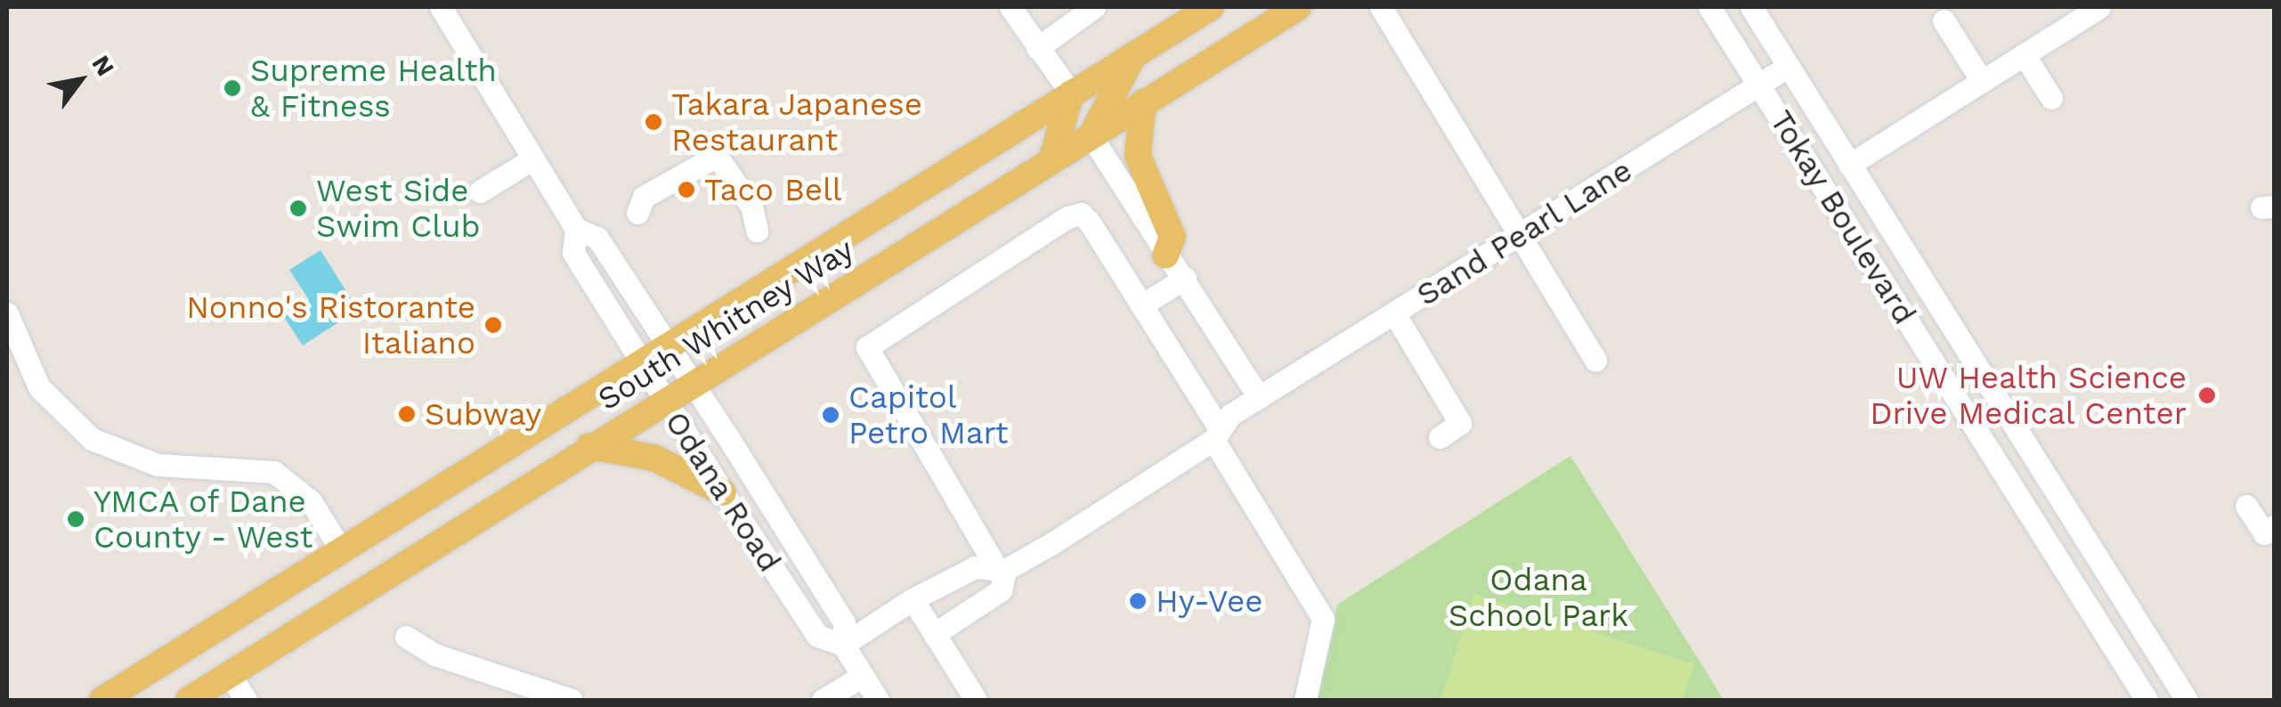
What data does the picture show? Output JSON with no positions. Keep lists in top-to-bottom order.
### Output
{
  "streets": {
    "main road": ["South Whitney Way"],
    "street": ["Tokay Boulevard", "Sand Pearl Lane", "Odana Road"]
  },
  "crossings": [
    ["Tokay Boulevard", "Sand Pearl Lane"],
    ["South Whitney Way", "Odana Road"]
  ],
  "parks": ["Odana School Park"],
  "places": [
    "Supreme Health & Fitness",
    "Takara Japanese Restaurant",
    "Taco Bell",
    "West Side Swim Club",
    "Nonno's Ristorante Italiano",
    "UW Health Science Drive Medical Center",
    "Subway",
    "Capitol Petro Mart",
    "YMCA of Dane County - West",
    "Hy-Vee"
  ],
  "north": "top right"
}
